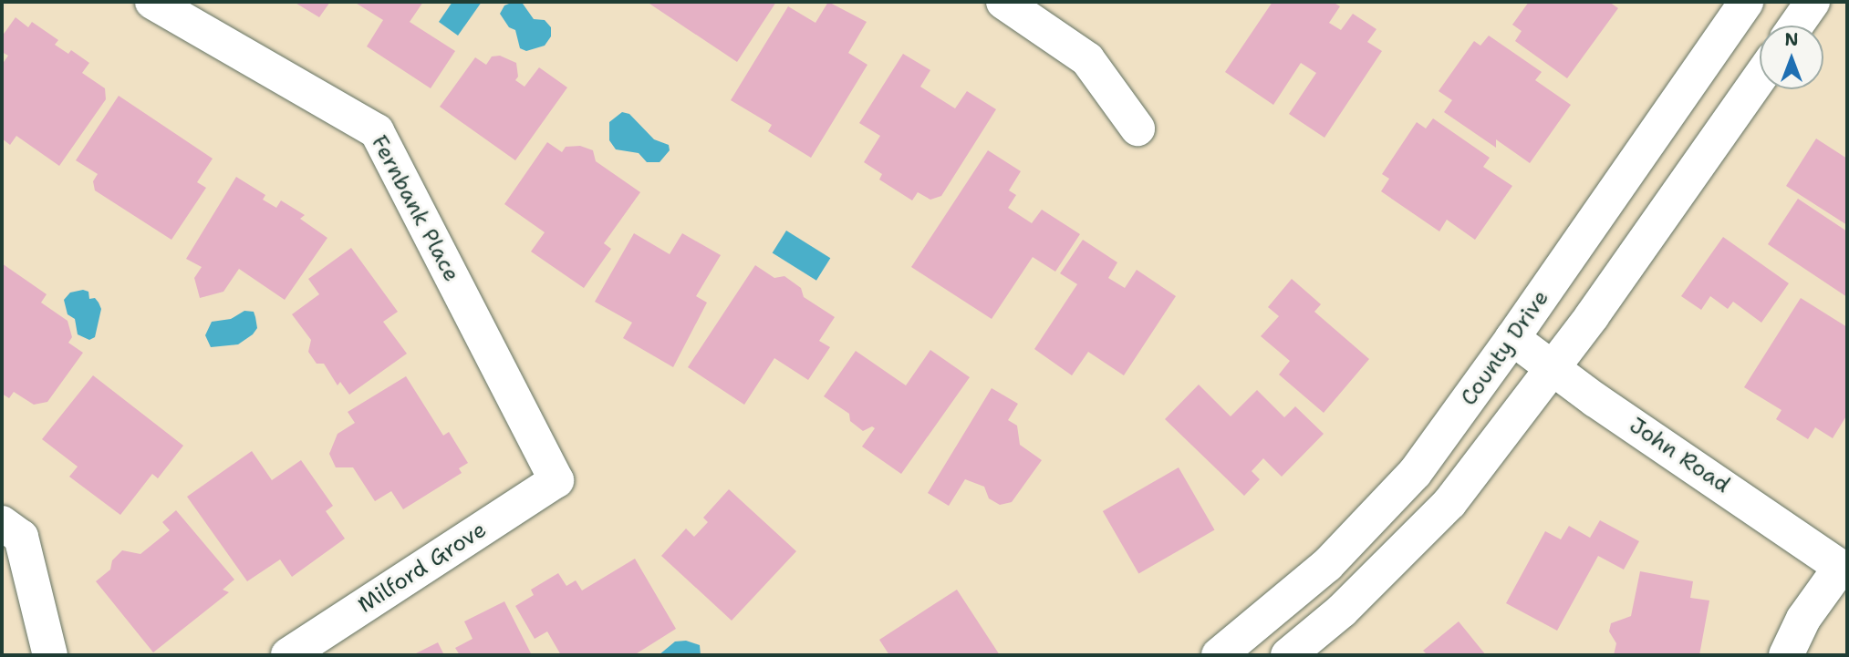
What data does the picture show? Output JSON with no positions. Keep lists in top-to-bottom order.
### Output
{
  "streets": {
    "street": [
      "Fernbank Place",
      "County Drive",
      "John Road",
      "Milford Grove"
    ]
  },
  "crossings": [
    ["Fernbank Place", "Milford Grove"],
    ["County Drive", "John Road"]
  ],
  "north": "top"
}
